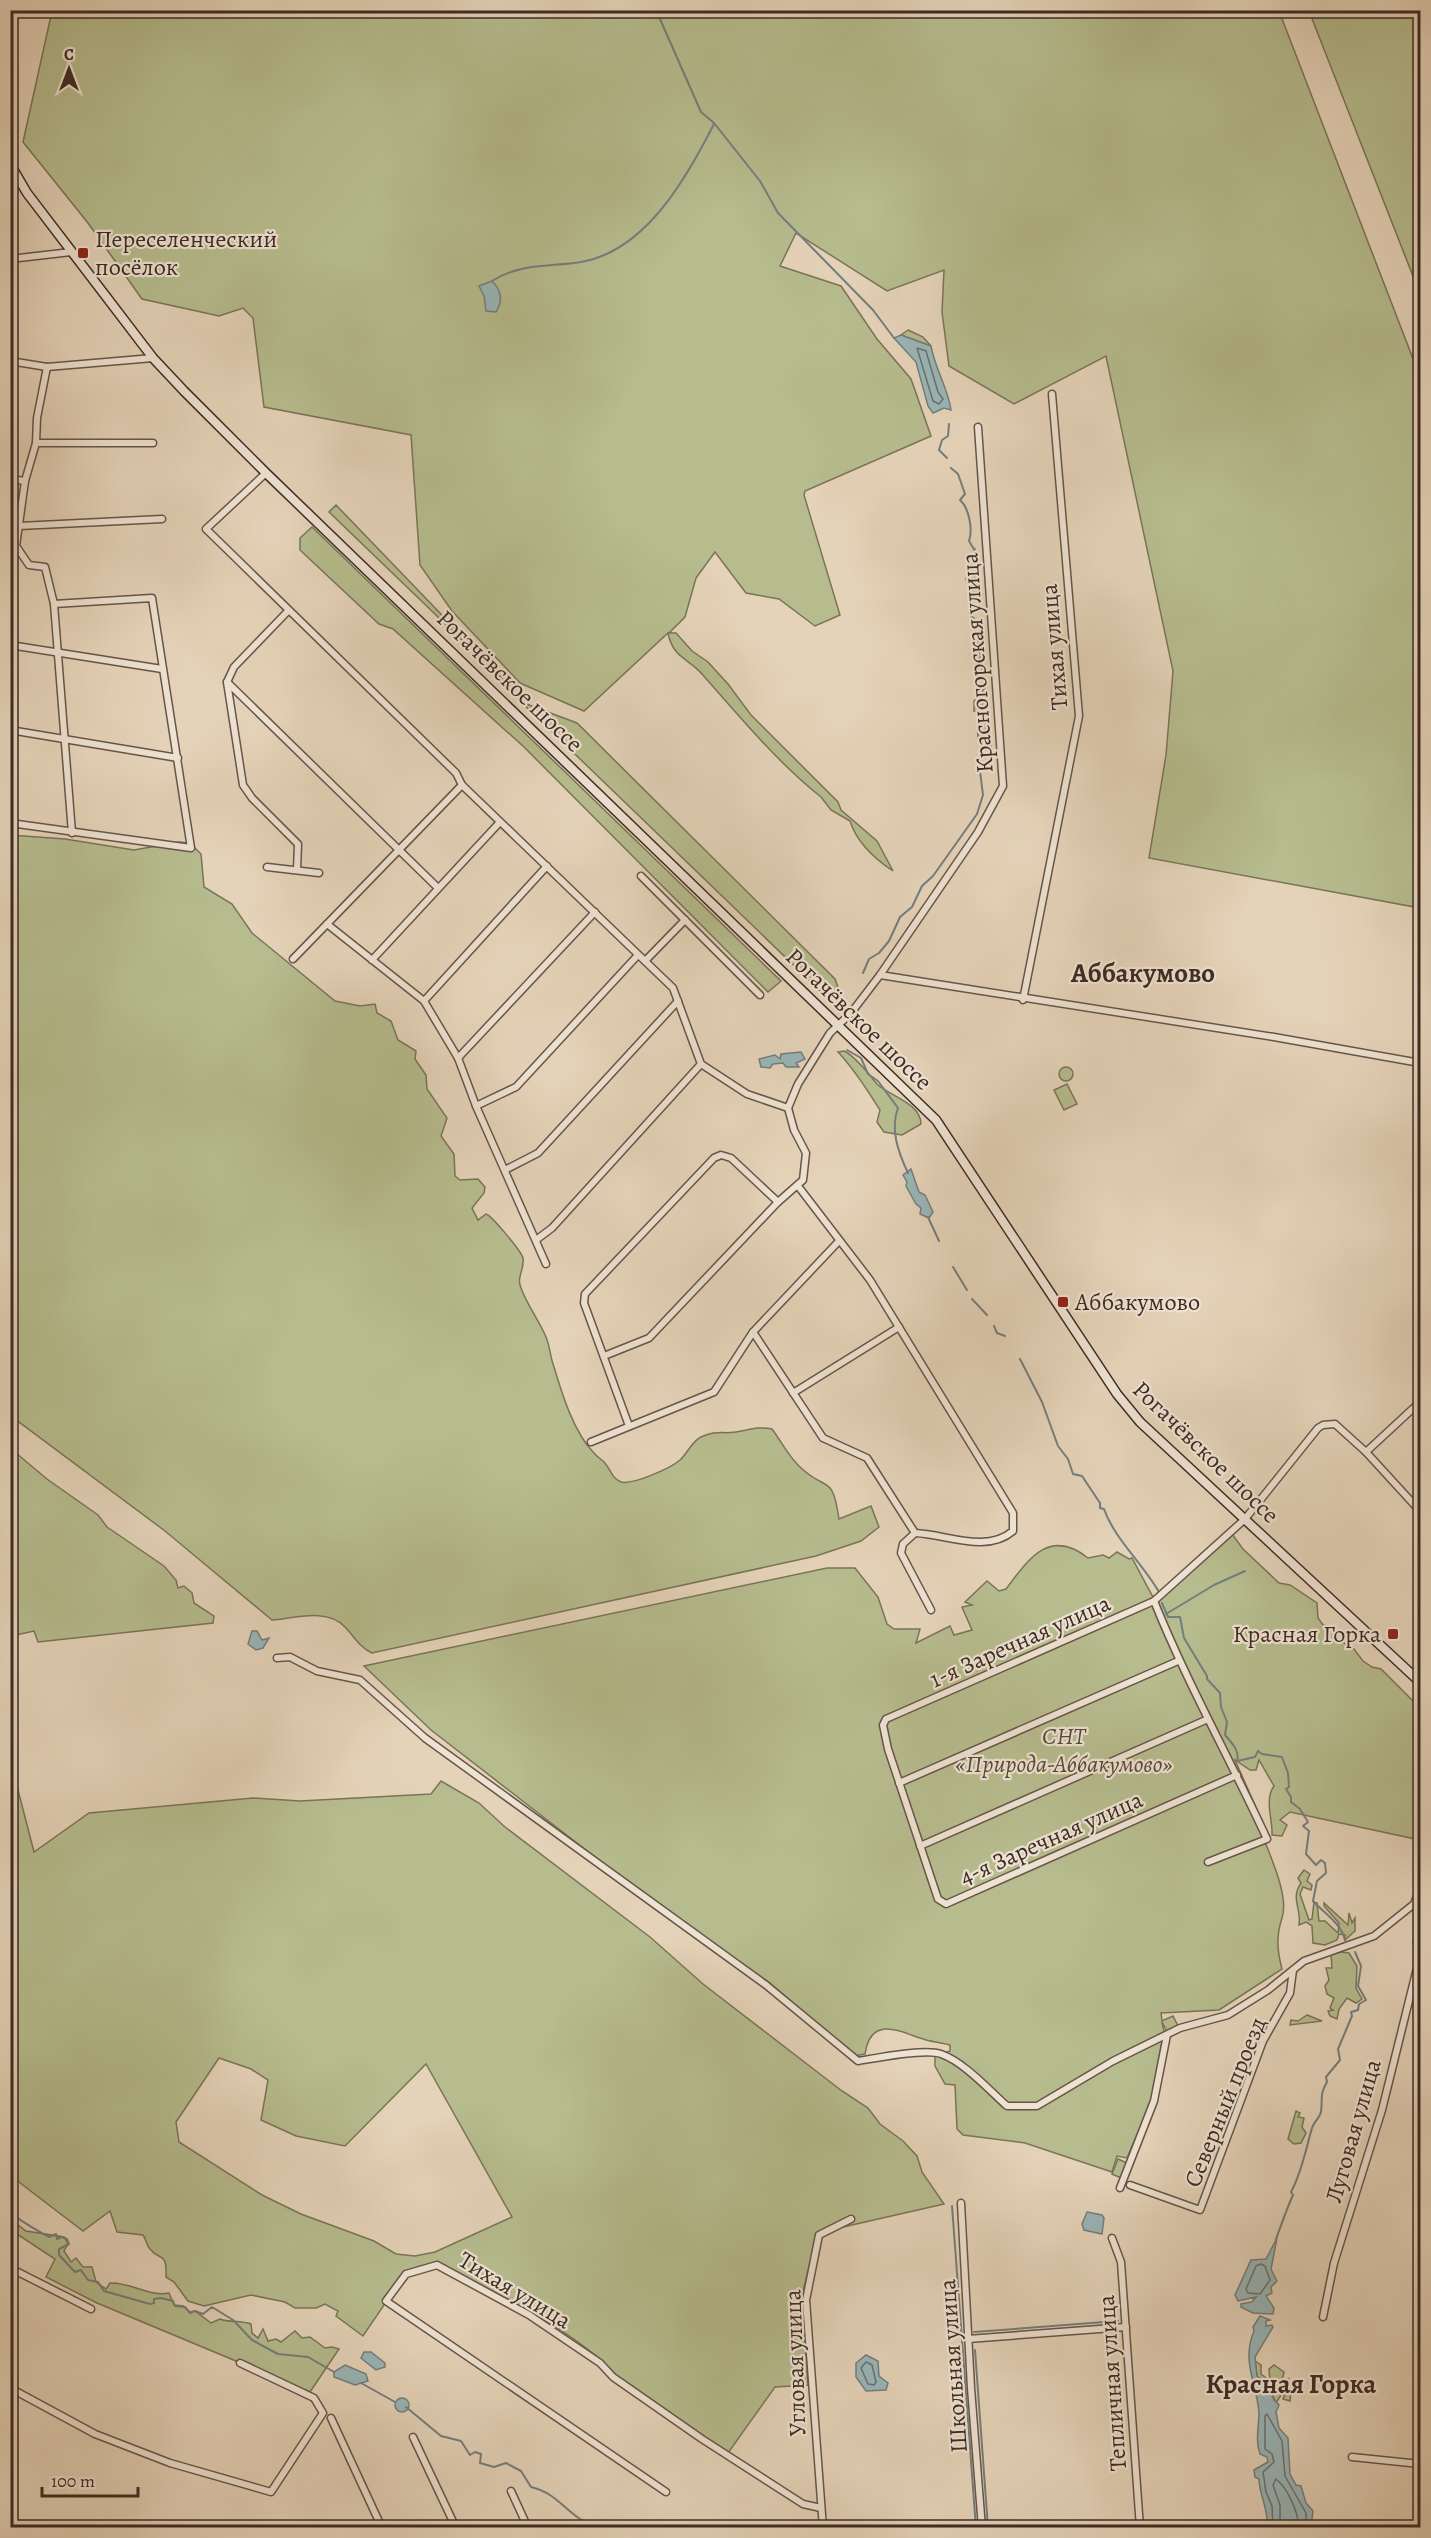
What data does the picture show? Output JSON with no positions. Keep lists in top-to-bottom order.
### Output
{
  "streets": {
    "main road": ["Рогачёвское шоссе"],
    "street": [
      "Тихая улица",
      "Красногорская улица",
      "1-я Заречная улица",
      "4-я Заречная улица",
      "Северный проезд",
      "Луговая улица",
      "Угловая улица",
      "Школьная улица",
      "Тепличная улица"
    ]
  },
  "crossings": [
    ["Тихая улица", "Угловая улица"],
    ["Красногорская улица", "Рогачёвское шоссе"],
    ["Рогачёвское шоссе", "1-я Заречная улица"]
  ],
  "districts": ["Аббакумово", "Красная Горка"],
  "parks": ["СНТ «Природа-Аббакумово»"],
  "places": {
    "transit": ["Переселенческий посёлок", "Аббакумово", "Красная Горка"]
  },
  "scale_bar": "100 m",
  "north": "top"
}
